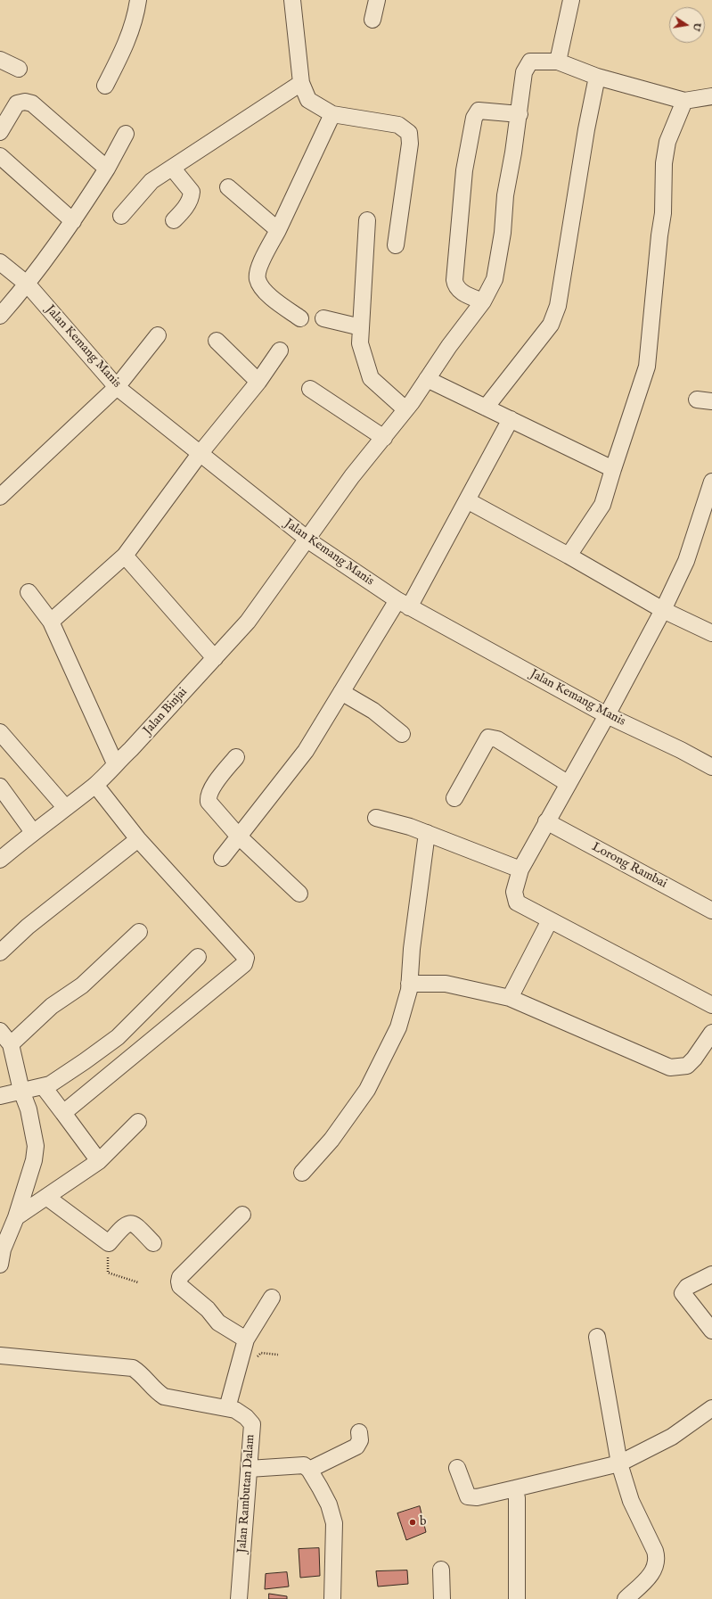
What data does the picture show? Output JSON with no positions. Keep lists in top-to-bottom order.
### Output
{
  "streets": {
    "street": [
      "Jalan Kemang Manis",
      "Jalan Binjai",
      "Lorong Rambai",
      "Jalan Rambutan Dalam"
    ]
  },
  "crossings": [
    ["Jalan Kemang Manis", "Jalan Binjai"]
  ],
  "places": ["b"],
  "north": "right"
}
